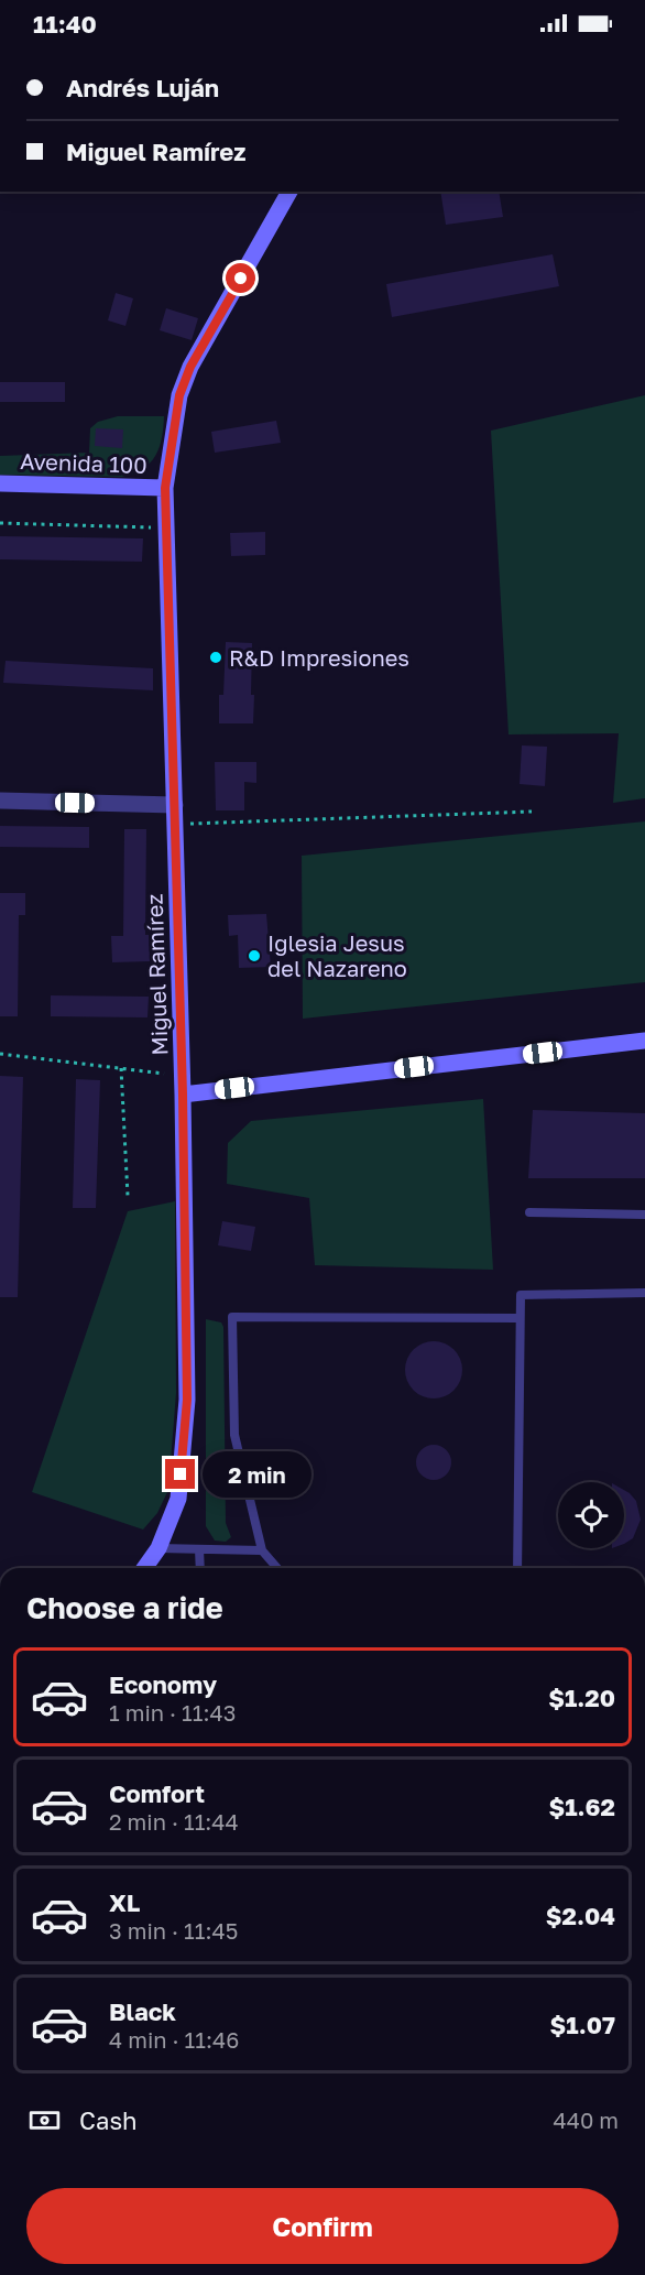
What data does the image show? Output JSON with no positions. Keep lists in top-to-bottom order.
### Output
{
  "streets": {
    "street": ["Avenida 100", "Miguel Ramírez"]
  },
  "crossings": [
    ["Avenida 100", "Miguel Ramírez"]
  ],
  "places": ["R&D Impresiones", "Iglesia Jesus del Nazareno"],
  "page": {
    "status": "11:40",
    "banner": ["Andrés Luján", "Miguel Ramírez"],
    "bubble": "2 min",
    "heading": "Choose a ride",
    "list": [
      {
        "name": "Economy",
        "note": "1 min · 11:43",
        "value": "$1.20"
      },
      {
        "name": "Comfort",
        "note": "2 min · 11:44",
        "value": "$1.62"
      },
      {
        "name": "XL",
        "note": "3 min · 11:45",
        "value": "$2.04"
      },
      {
        "name": "Black",
        "note": "4 min · 11:46",
        "value": "$1.07"
      }
    ],
    "pay": ["Cash", "440 m"],
    "buttons": "Confirm"
  }
}
